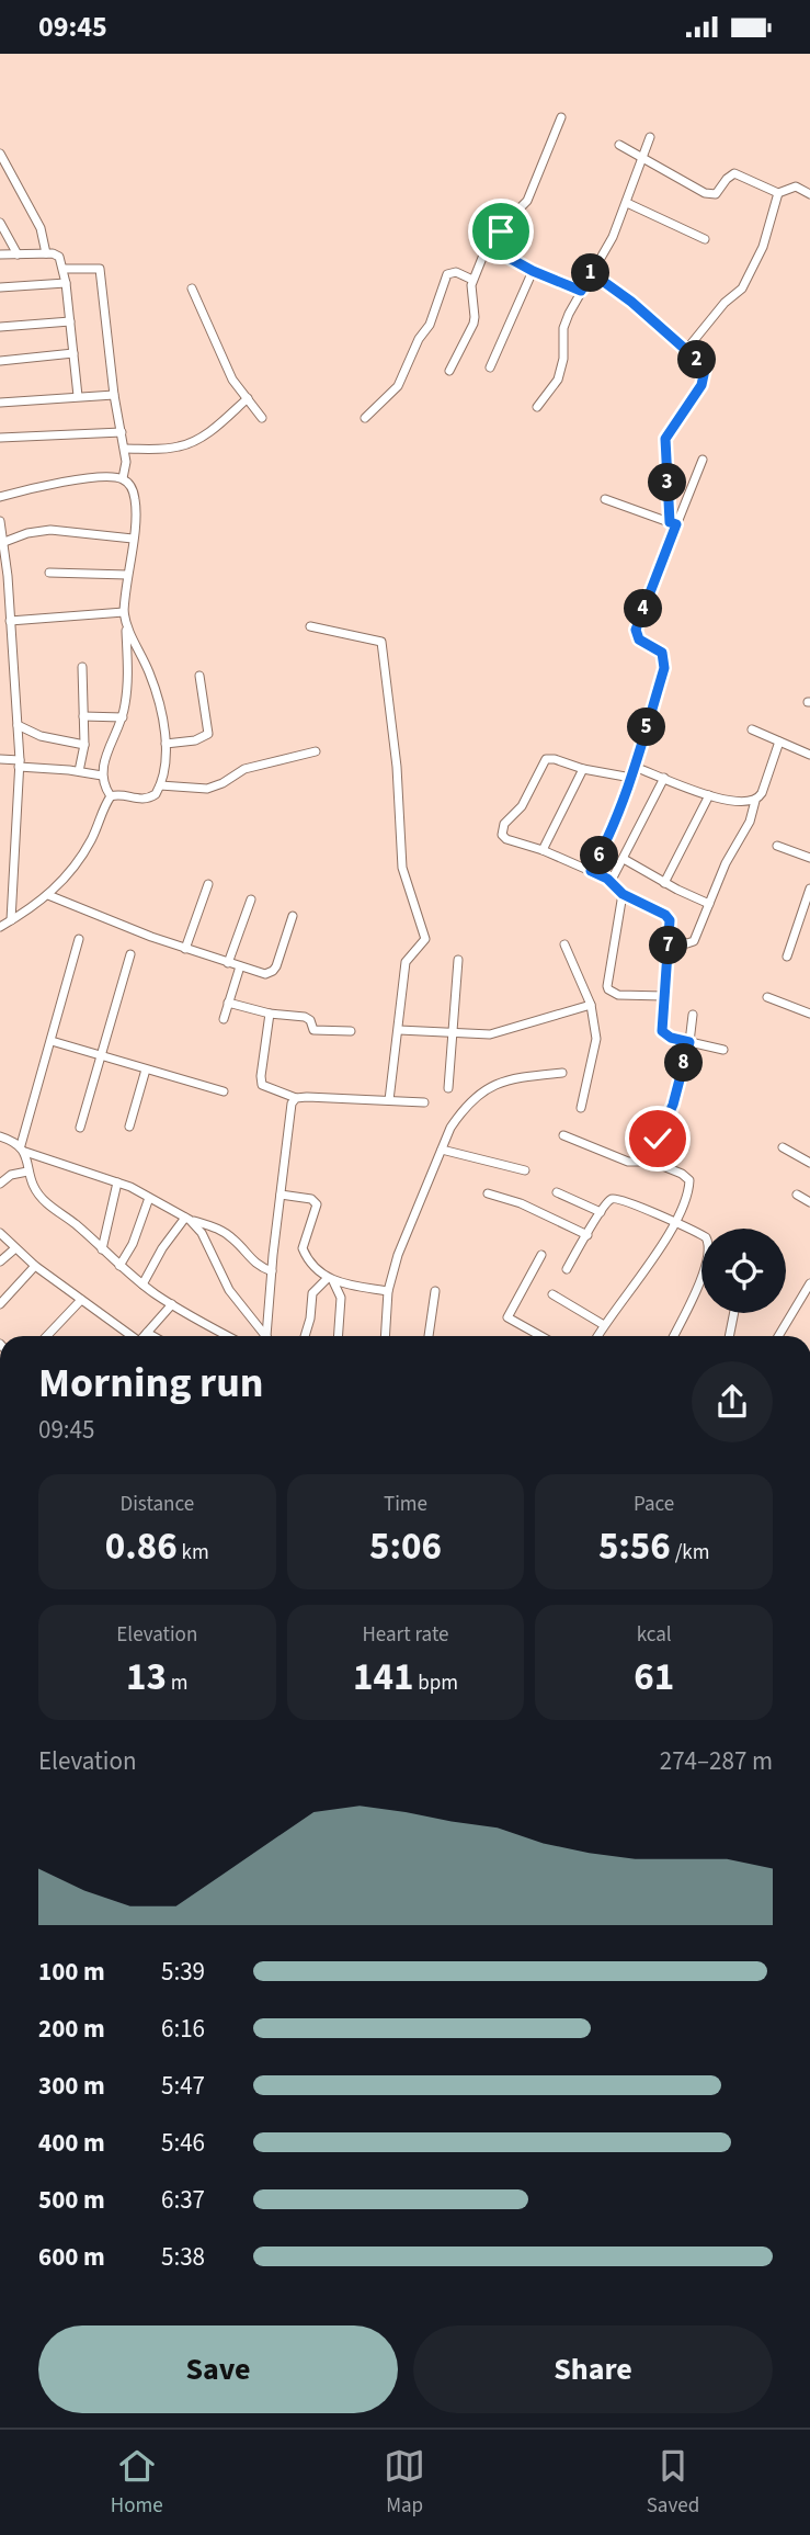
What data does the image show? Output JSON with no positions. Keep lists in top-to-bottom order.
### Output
{
  "page": {
    "status": "09:45",
    "pins": [
      "1",
      "2",
      "3",
      "4",
      "5",
      "6",
      "7",
      "8"
    ],
    "heading": ["Morning run", "09:45"],
    "stats": [
      ["Distance", "0.86 km"],
      ["Time", "5:06"],
      ["Pace", "5:56 /km"],
      ["Elevation", "13 m"],
      ["Heart rate", "141 bpm"],
      ["kcal", "61"]
    ],
    "chart": ["Elevation", "274–287 m"],
    "list": [
      {
        "name": "100 m",
        "note": "5:39"
      },
      {
        "name": "200 m",
        "note": "6:16"
      },
      {
        "name": "300 m",
        "note": "5:47"
      },
      {
        "name": "400 m",
        "note": "5:46"
      },
      {
        "name": "500 m",
        "note": "6:37"
      },
      {
        "name": "600 m",
        "note": "5:38"
      }
    ],
    "buttons": ["Save", "Share"],
    "tabs": ["Home", "Map", "Saved"]
  }
}
